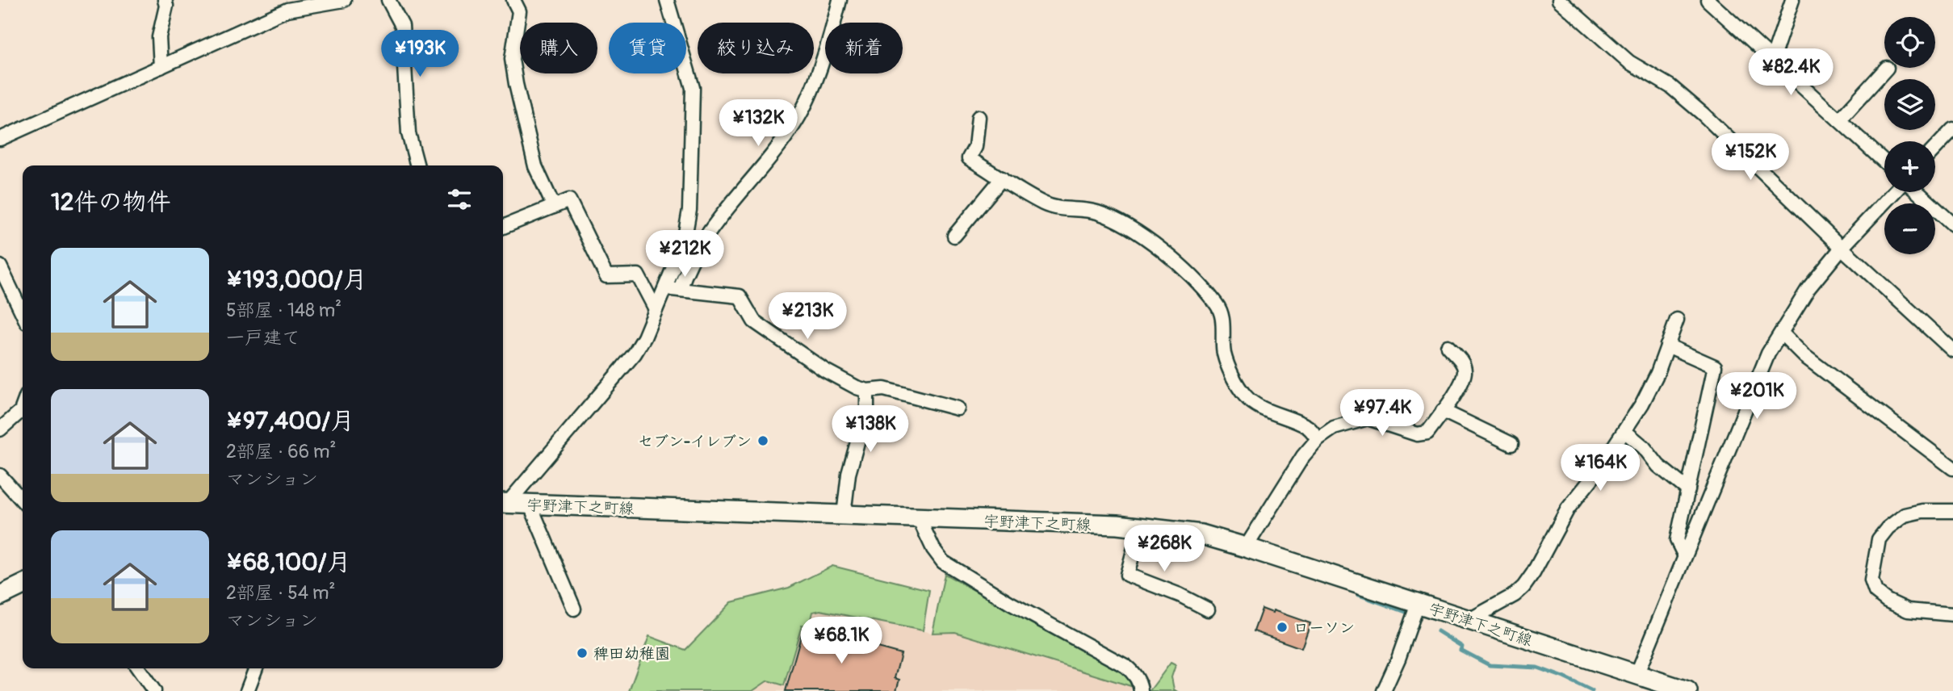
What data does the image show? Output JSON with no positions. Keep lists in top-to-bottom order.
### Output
{
  "streets": {
    "main road": ["宇野津下之町線"]
  },
  "places": ["セブン-イレブン", "ローソン", "稗田幼稚園"],
  "page": {
    "map_buttons": ["+", "−"],
    "chip": [
      "購入",
      "賃貸",
      "絞り込み",
      "新着"
    ],
    "price": [
      "¥193K",
      "¥82.4K",
      "¥132K",
      "¥152K",
      "¥212K",
      "¥213K",
      "¥201K",
      "¥97.4K",
      "¥138K",
      "¥164K",
      "¥268K",
      "¥68.1K"
    ],
    "heading": "12件の物件",
    "list": [
      {
        "name": "¥193,000/月",
        "note": "5部屋 · 148 m² · 一戸建て"
      },
      {
        "name": "¥97,400/月",
        "note": "2部屋 · 66 m² · マンション"
      },
      {
        "name": "¥68,100/月",
        "note": "2部屋 · 54 m² · マンション"
      }
    ]
  }
}
